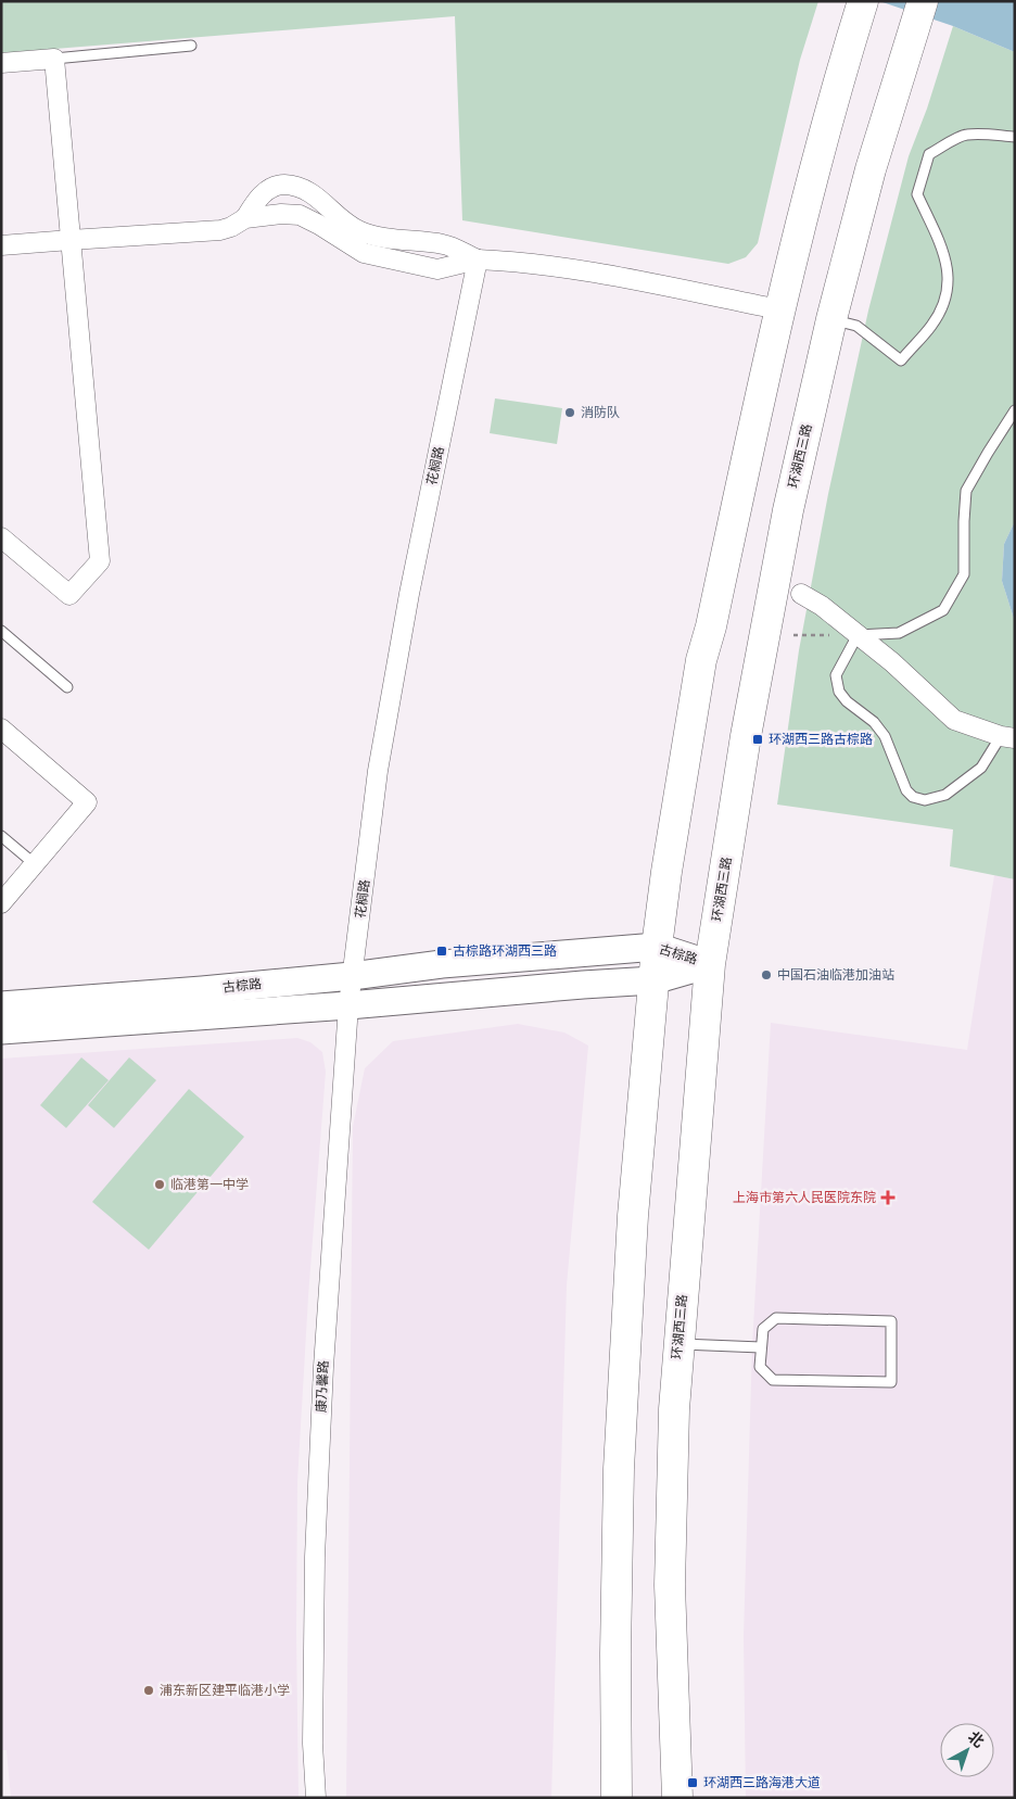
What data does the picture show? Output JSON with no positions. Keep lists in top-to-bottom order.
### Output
{
  "streets": {
    "main road": ["环湖西三路"],
    "street": ["花榈路", "古棕路", "康乃馨路"]
  },
  "crossings": [
    ["环湖西三路", "古棕路"],
    ["花榈路", "古棕路"],
    ["花榈路", "康乃馨路"],
    ["古棕路", "康乃馨路"]
  ],
  "places": {
    "other": [
      "消防队",
      "中国石油临港加油站",
      "临港第一中学",
      "浦东新区建平临港小学"
    ],
    "transit": ["环湖西三路古棕路", "古棕路环湖西三路", "环湖西三路海港大道"],
    "health": ["上海市第六人民医院东院"]
  },
  "north": "top right"
}
